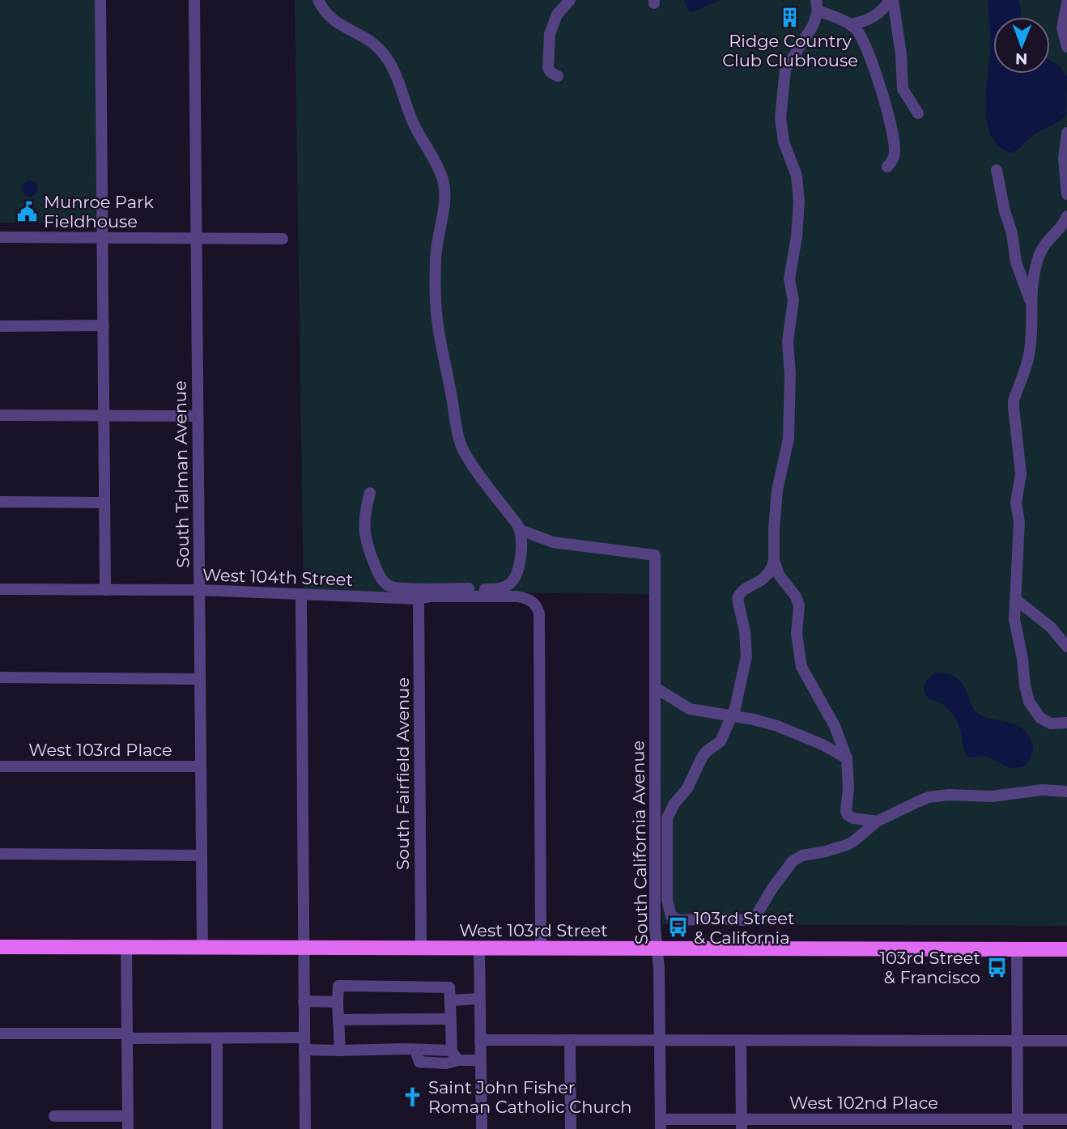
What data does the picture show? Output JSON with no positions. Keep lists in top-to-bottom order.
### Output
{
  "streets": {
    "main road": ["West 103rd Street"],
    "street": [
      "South Talman Avenue",
      "West 104th Street",
      "West 103rd Place",
      "South Fairfield Avenue",
      "South California Avenue",
      "West 102nd Place"
    ]
  },
  "crossings": [
    ["South Talman Avenue", "West 104th Street"],
    ["South Talman Avenue", "West 103rd Place"],
    ["South Talman Avenue", "West 103rd Street"],
    ["West 104th Street", "South Fairfield Avenue"],
    ["West 104th Street", "West 103rd Street"],
    ["South Fairfield Avenue", "West 103rd Street"],
    ["South California Avenue", "West 103rd Street"],
    ["South California Avenue", "West 102nd Place"]
  ],
  "places": {
    "building": ["Ridge Country Club Clubhouse"],
    "public building": ["Munroe Park Fieldhouse"],
    "bus stop": ["103rd Street & California", "103rd Street & Francisco"],
    "church": ["Saint John Fisher Roman Catholic Church"]
  },
  "north": "bottom"
}
